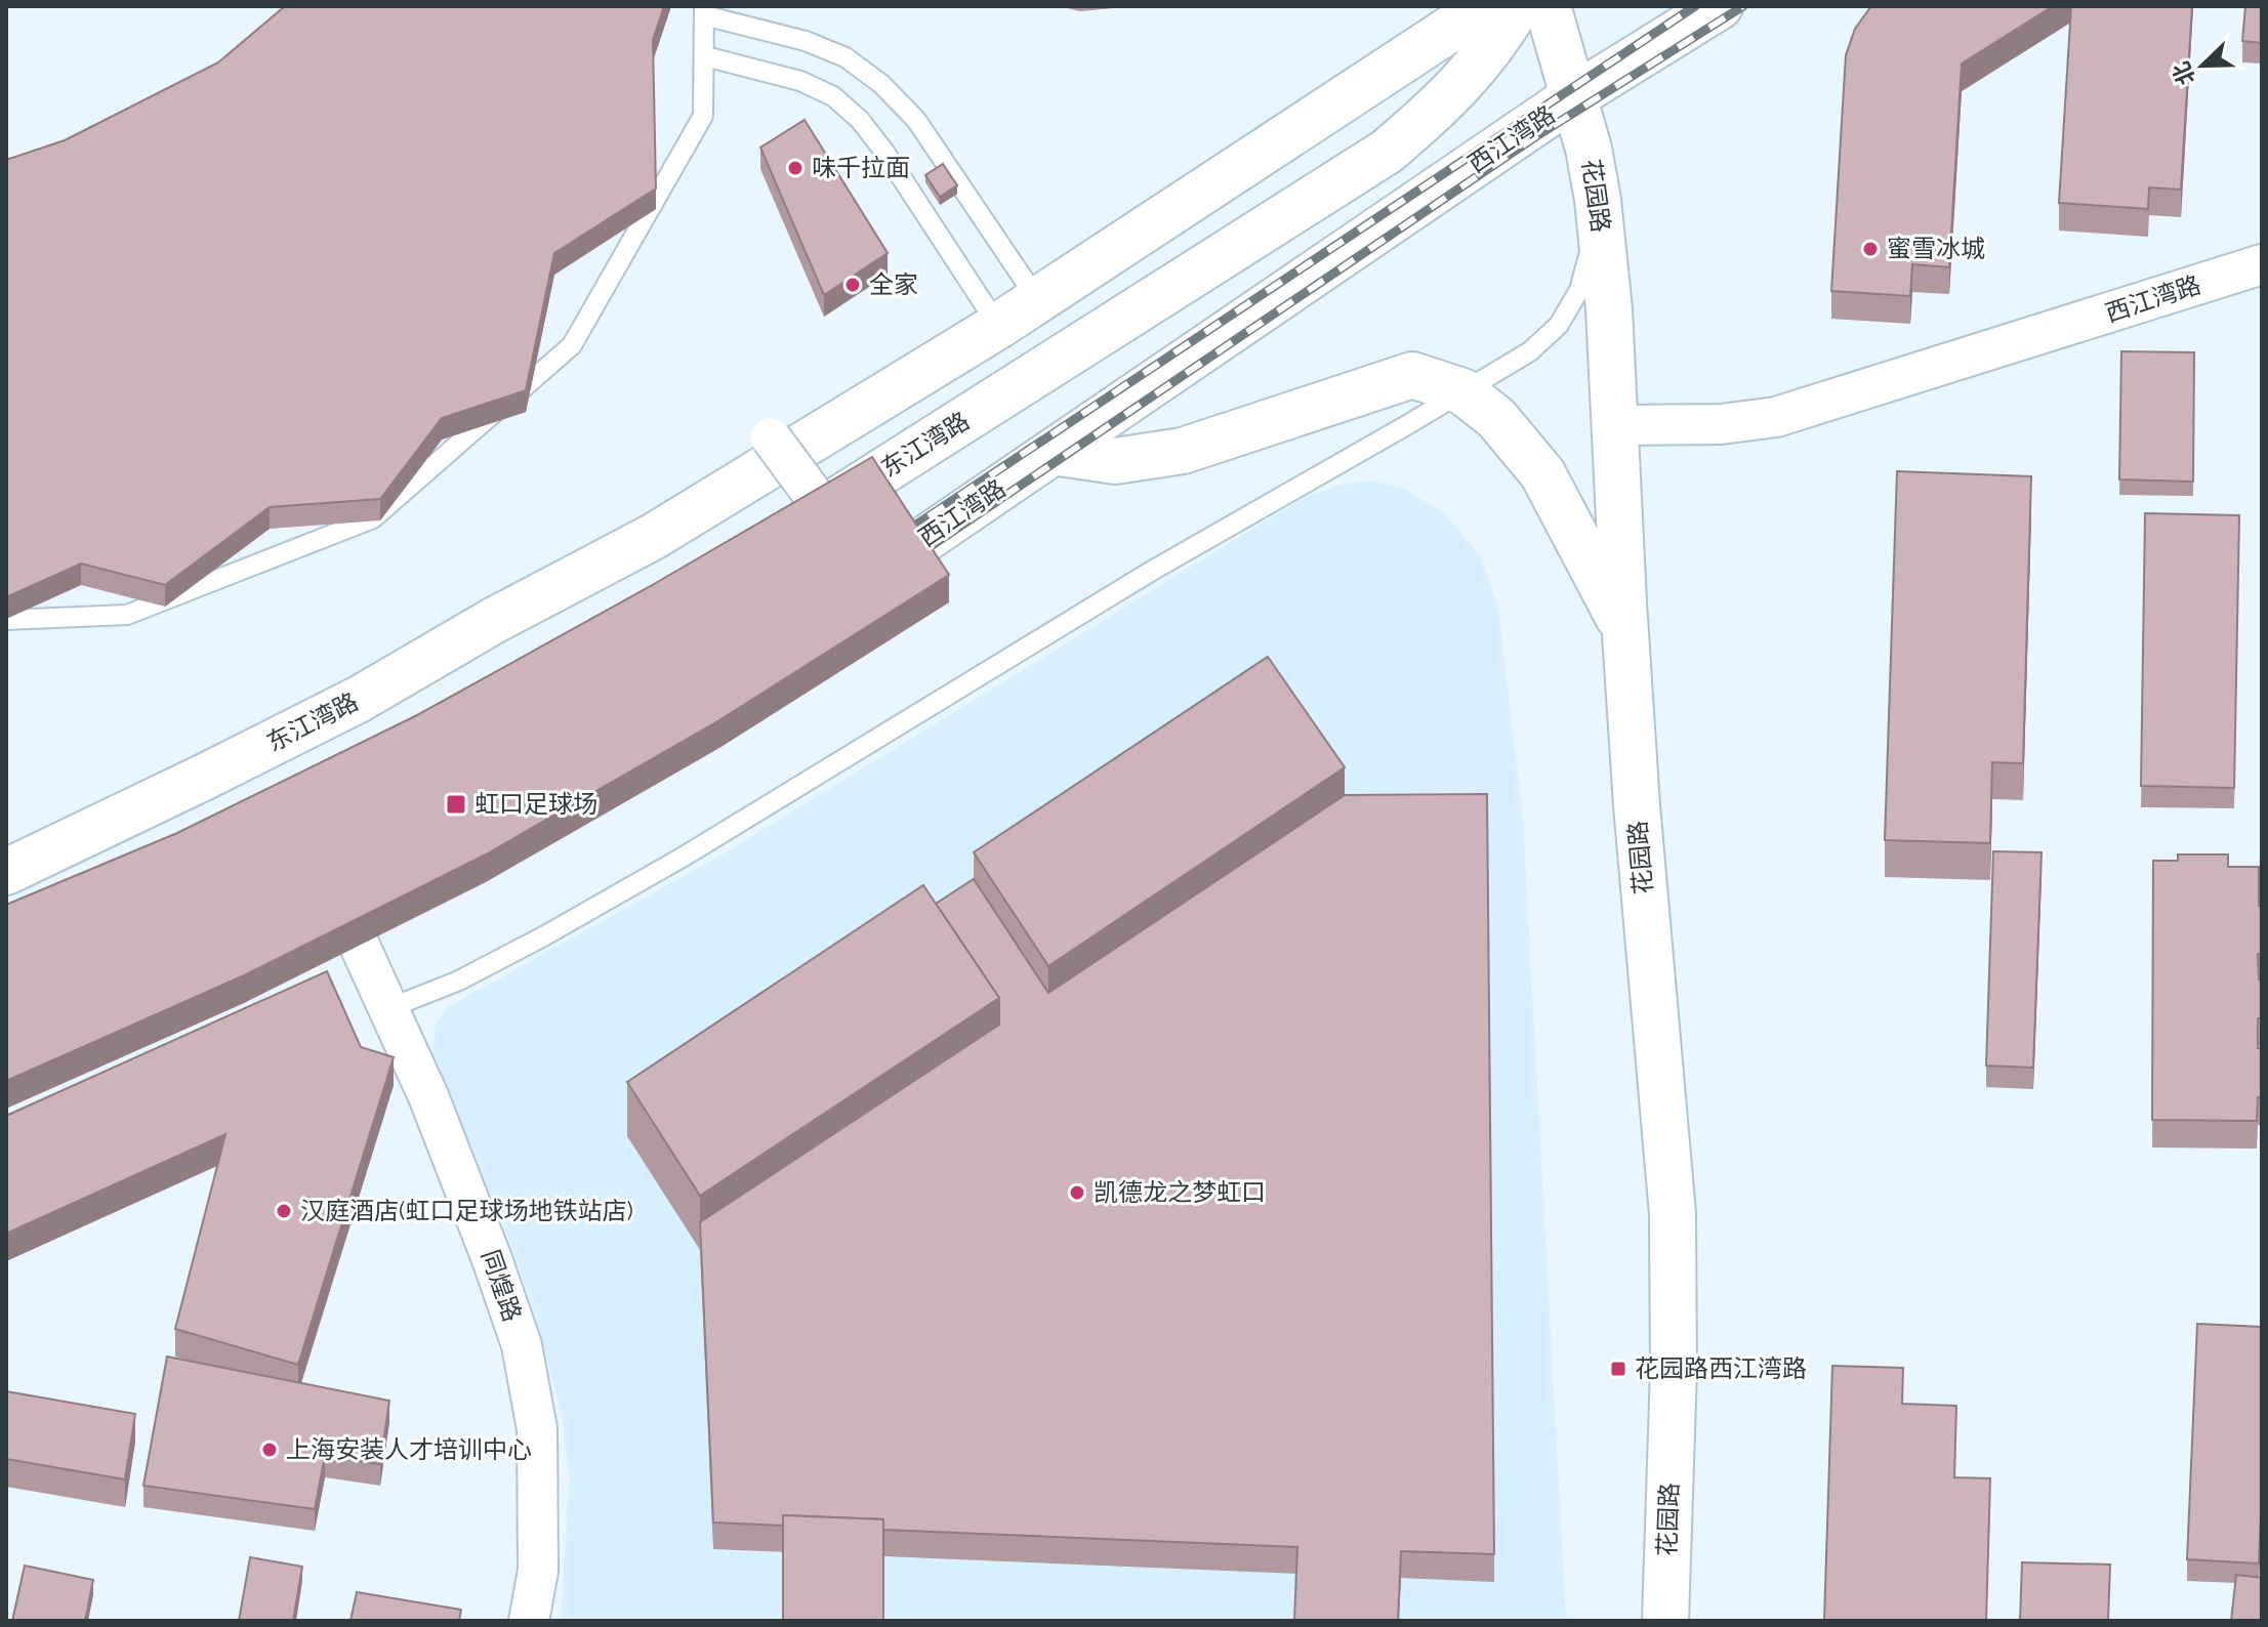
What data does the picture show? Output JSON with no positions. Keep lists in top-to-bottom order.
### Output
{
  "streets": {
    "main road": ["西江湾路", "花园路", "东江湾路"],
    "street": ["同煌路"]
  },
  "crossings": [
    ["西江湾路", "花园路"]
  ],
  "places": {
    "other": [
      "味千拉面",
      "蜜雪冰城",
      "全家",
      "凯德龙之梦虹口",
      "汉庭酒店(虹口足球场地铁站店)",
      "上海安装人才培训中心"
    ],
    "transit": ["虹口足球场", "花园路西江湾路"]
  },
  "north": "bottom left"
}
